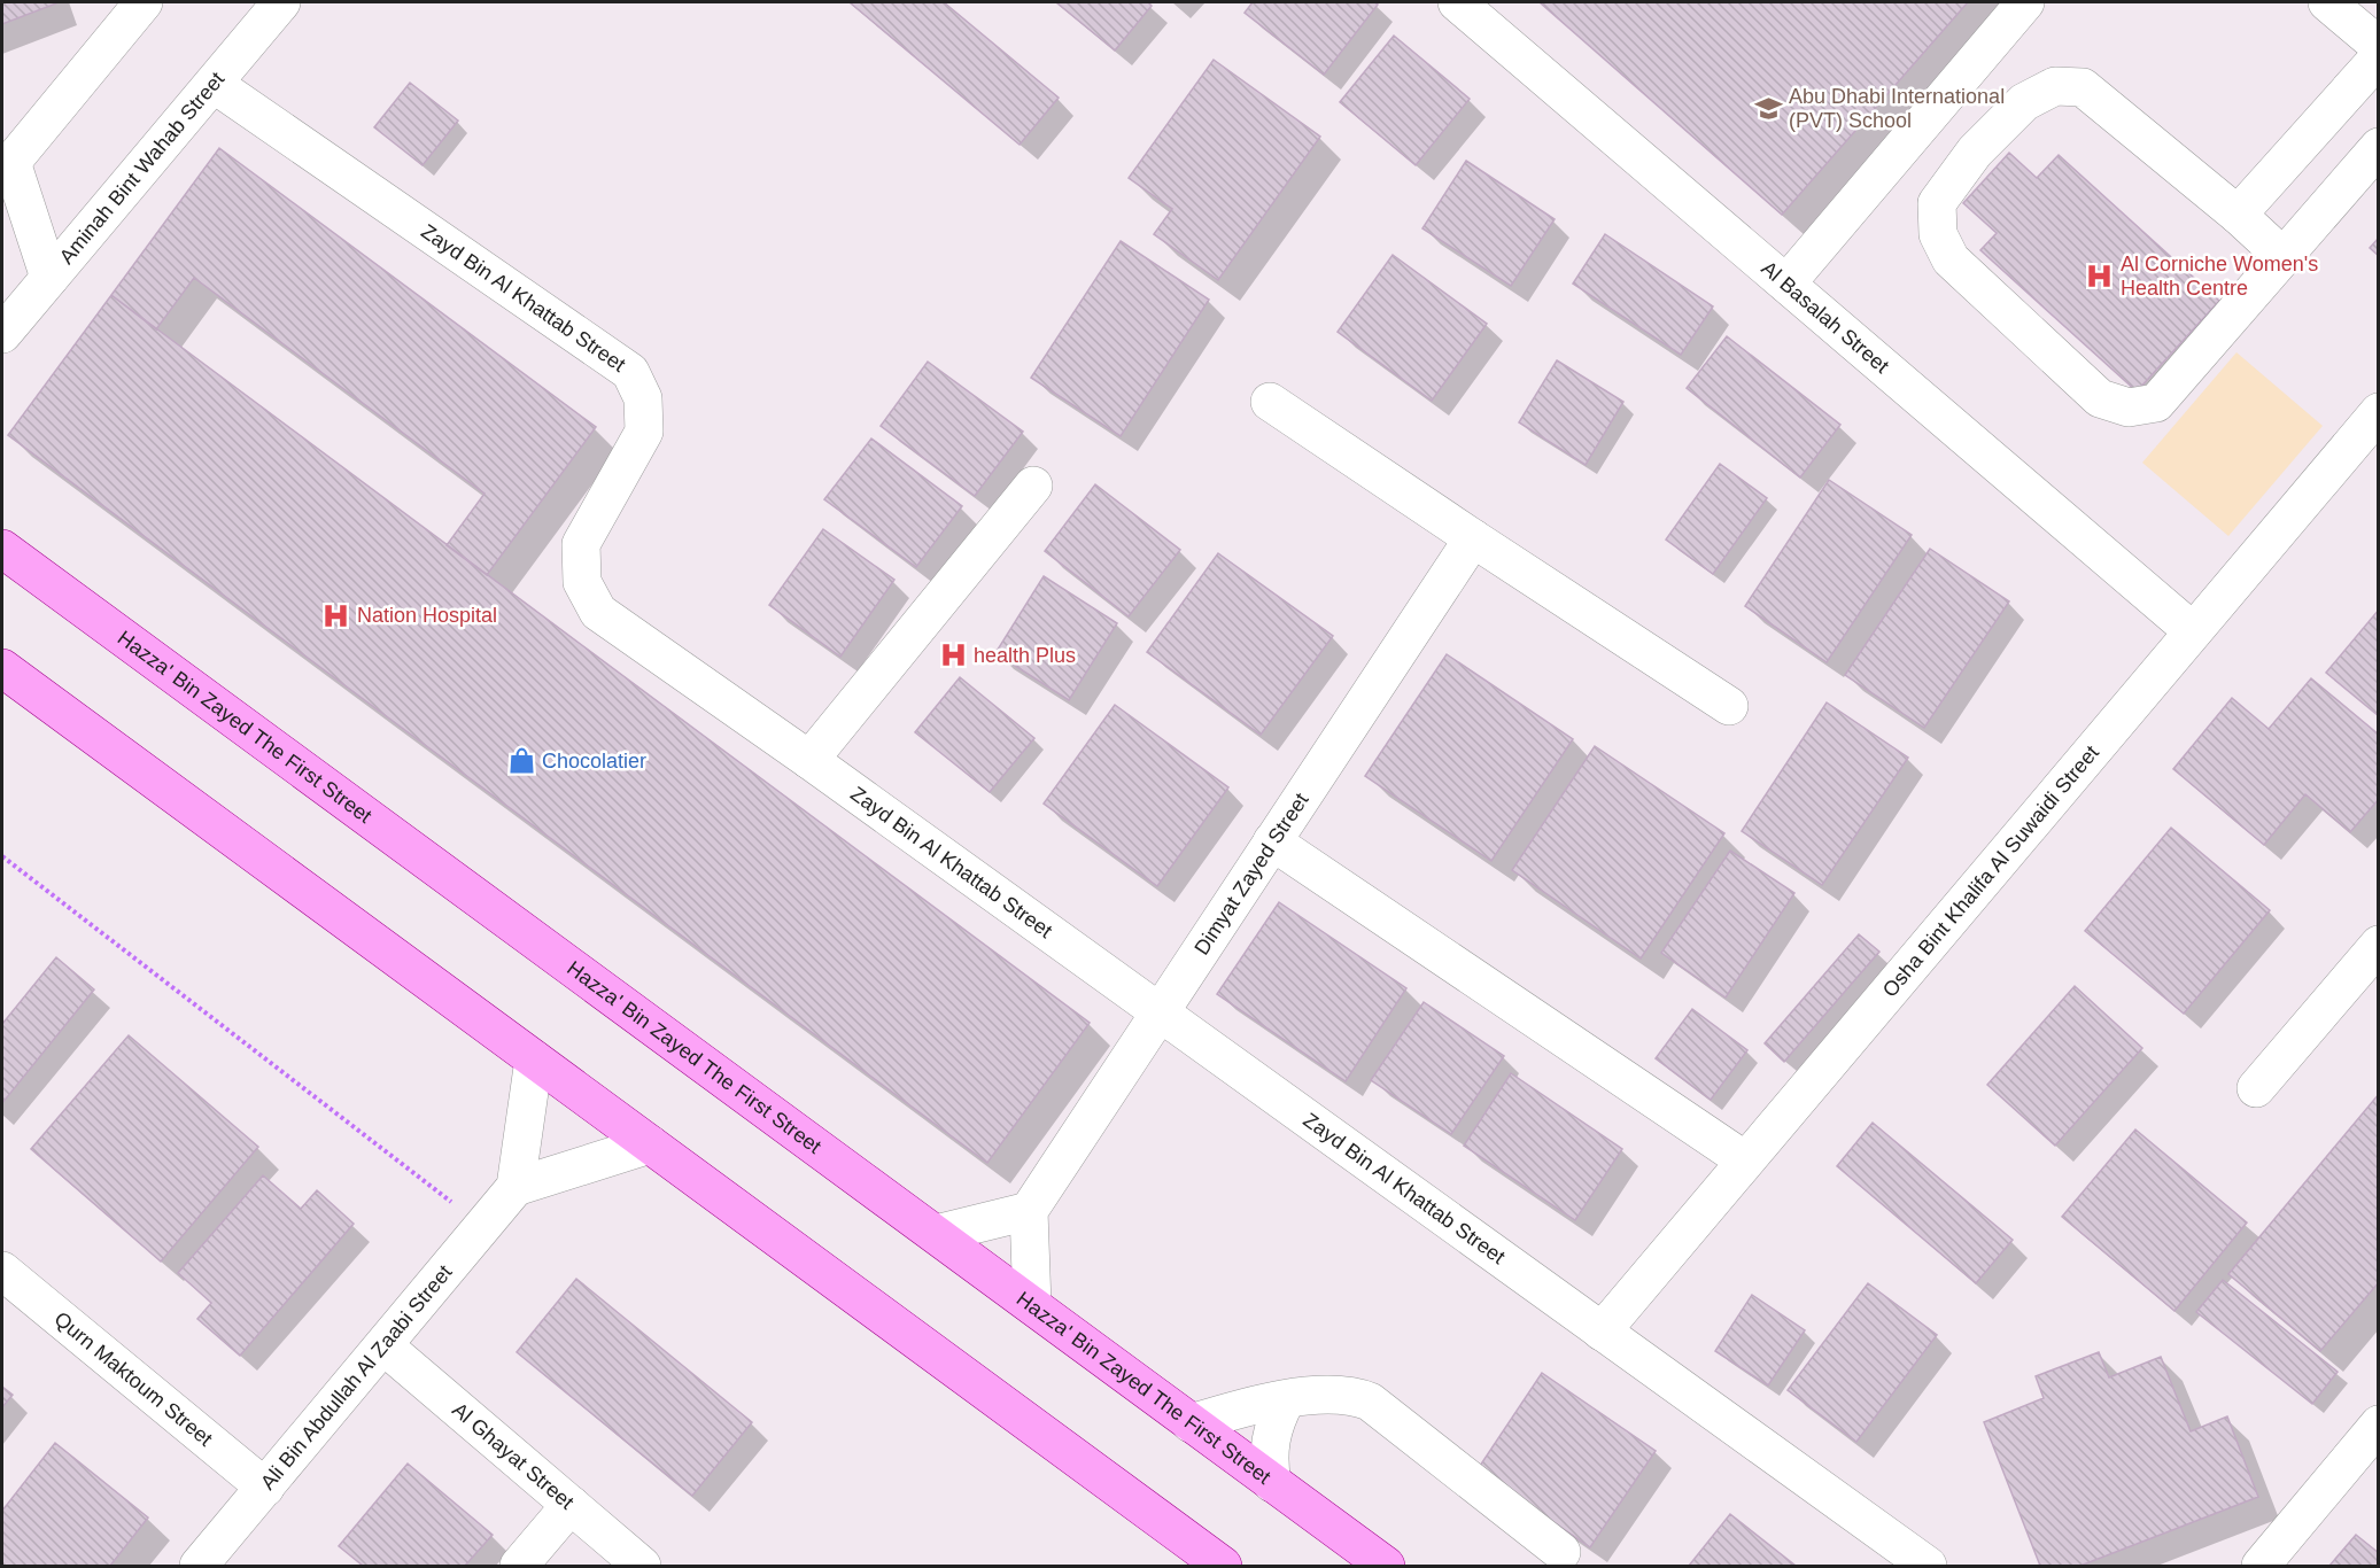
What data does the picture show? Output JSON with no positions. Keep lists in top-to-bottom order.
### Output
{
  "streets": {
    "main road": ["Hazza' Bin Zayed The First Street"],
    "street": [
      "Aminah Bint Wahab Street",
      "Zayd Bin Al Khattab Street",
      "Al Basalah Street",
      "Osha Bint Khalifa Al Suwaidi Street",
      "Dimyat Zayed Street",
      "Ali Bin Abdullah Al Zaabi Street",
      "Qurn Maktoum Street",
      "Al Ghayat Street"
    ]
  },
  "crossings": [
    ["Aminah Bint Wahab Street", "Zayd Bin Al Khattab Street"],
    ["Zayd Bin Al Khattab Street", "Osha Bint Khalifa Al Suwaidi Street"],
    ["Zayd Bin Al Khattab Street", "Dimyat Zayed Street"],
    ["Al Basalah Street", "Osha Bint Khalifa Al Suwaidi Street"],
    ["Ali Bin Abdullah Al Zaabi Street", "Qurn Maktoum Street"],
    ["Ali Bin Abdullah Al Zaabi Street", "Al Ghayat Street"]
  ],
  "places": {
    "school or university": ["Abu Dhabi International (PVT) School"],
    "hospital": ["Al Corniche Women's Health Centre", "Nation Hospital", "health Plus"],
    "shop": ["Chocolatier"]
  }
}
